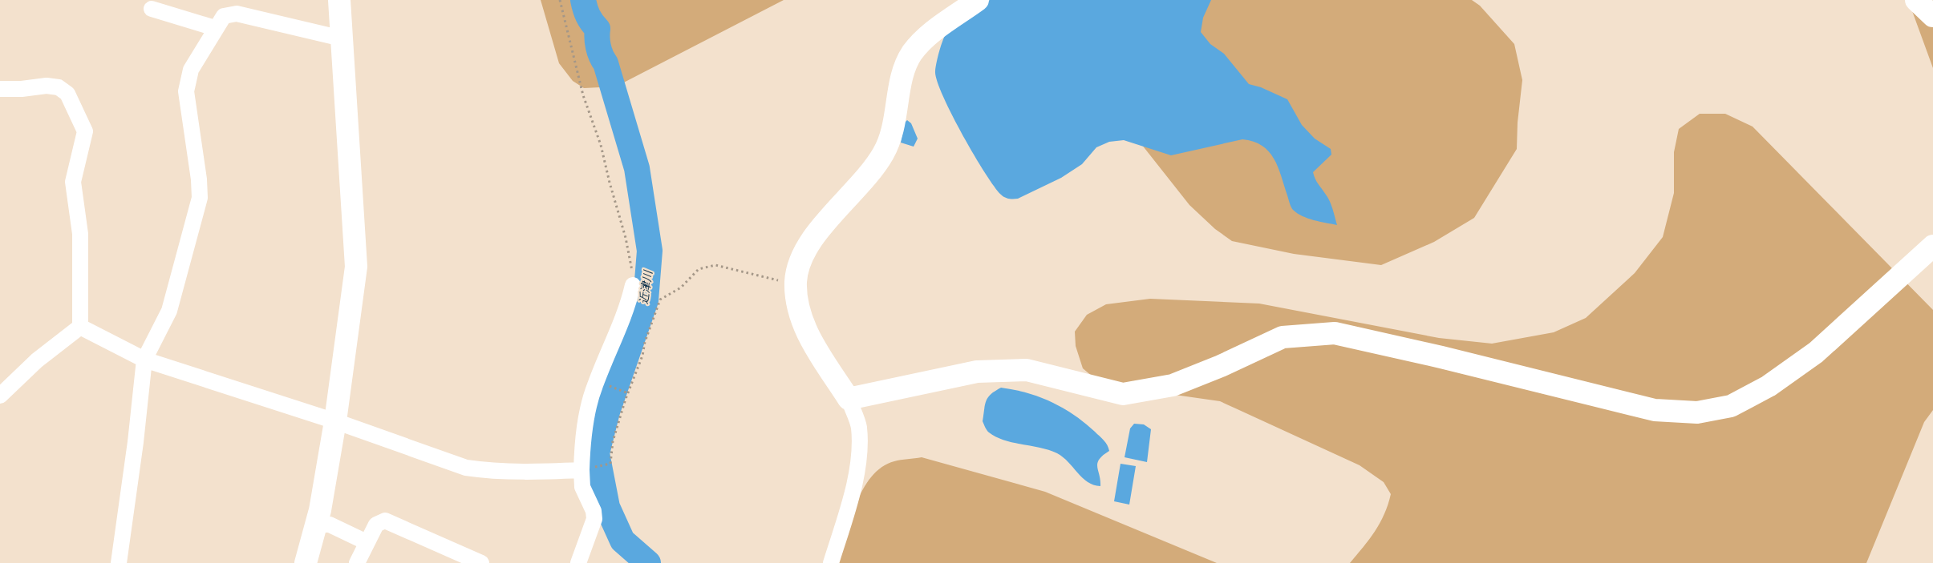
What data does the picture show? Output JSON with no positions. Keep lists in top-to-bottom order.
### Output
{
  "water": ["近津川"]
}
